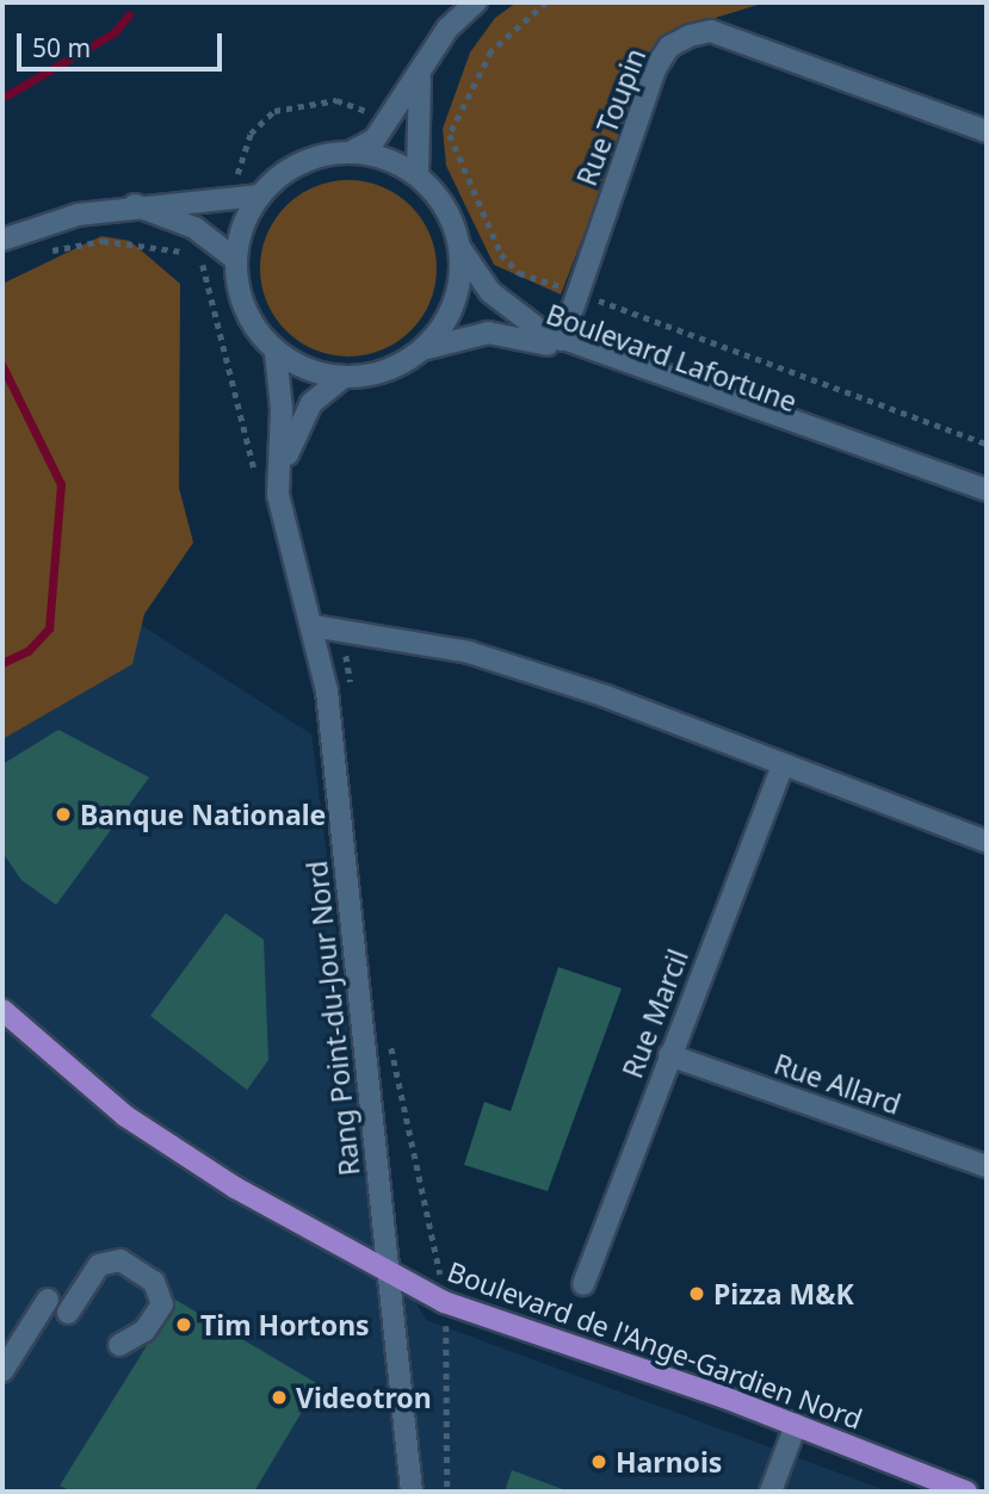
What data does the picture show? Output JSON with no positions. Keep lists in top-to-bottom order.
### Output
{
  "streets": {
    "main road": ["Boulevard de l'Ange-Gardien Nord"],
    "street": [
      "Rue Toupin",
      "Boulevard Lafortune",
      "Rue Marcil",
      "Rang Point-du-Jour Nord",
      "Rue Allard"
    ]
  },
  "crossings": [
    ["Rue Toupin", "Boulevard Lafortune"],
    ["Boulevard Lafortune", "Rang Point-du-Jour Nord"],
    ["Rue Marcil", "Rue Allard"],
    ["Rang Point-du-Jour Nord", "Boulevard de l'Ange-Gardien Nord"]
  ],
  "places": [
    "Banque Nationale",
    "Pizza M&K",
    "Tim Hortons",
    "Videotron",
    "Harnois"
  ],
  "scale_bar": "50 m"
}
